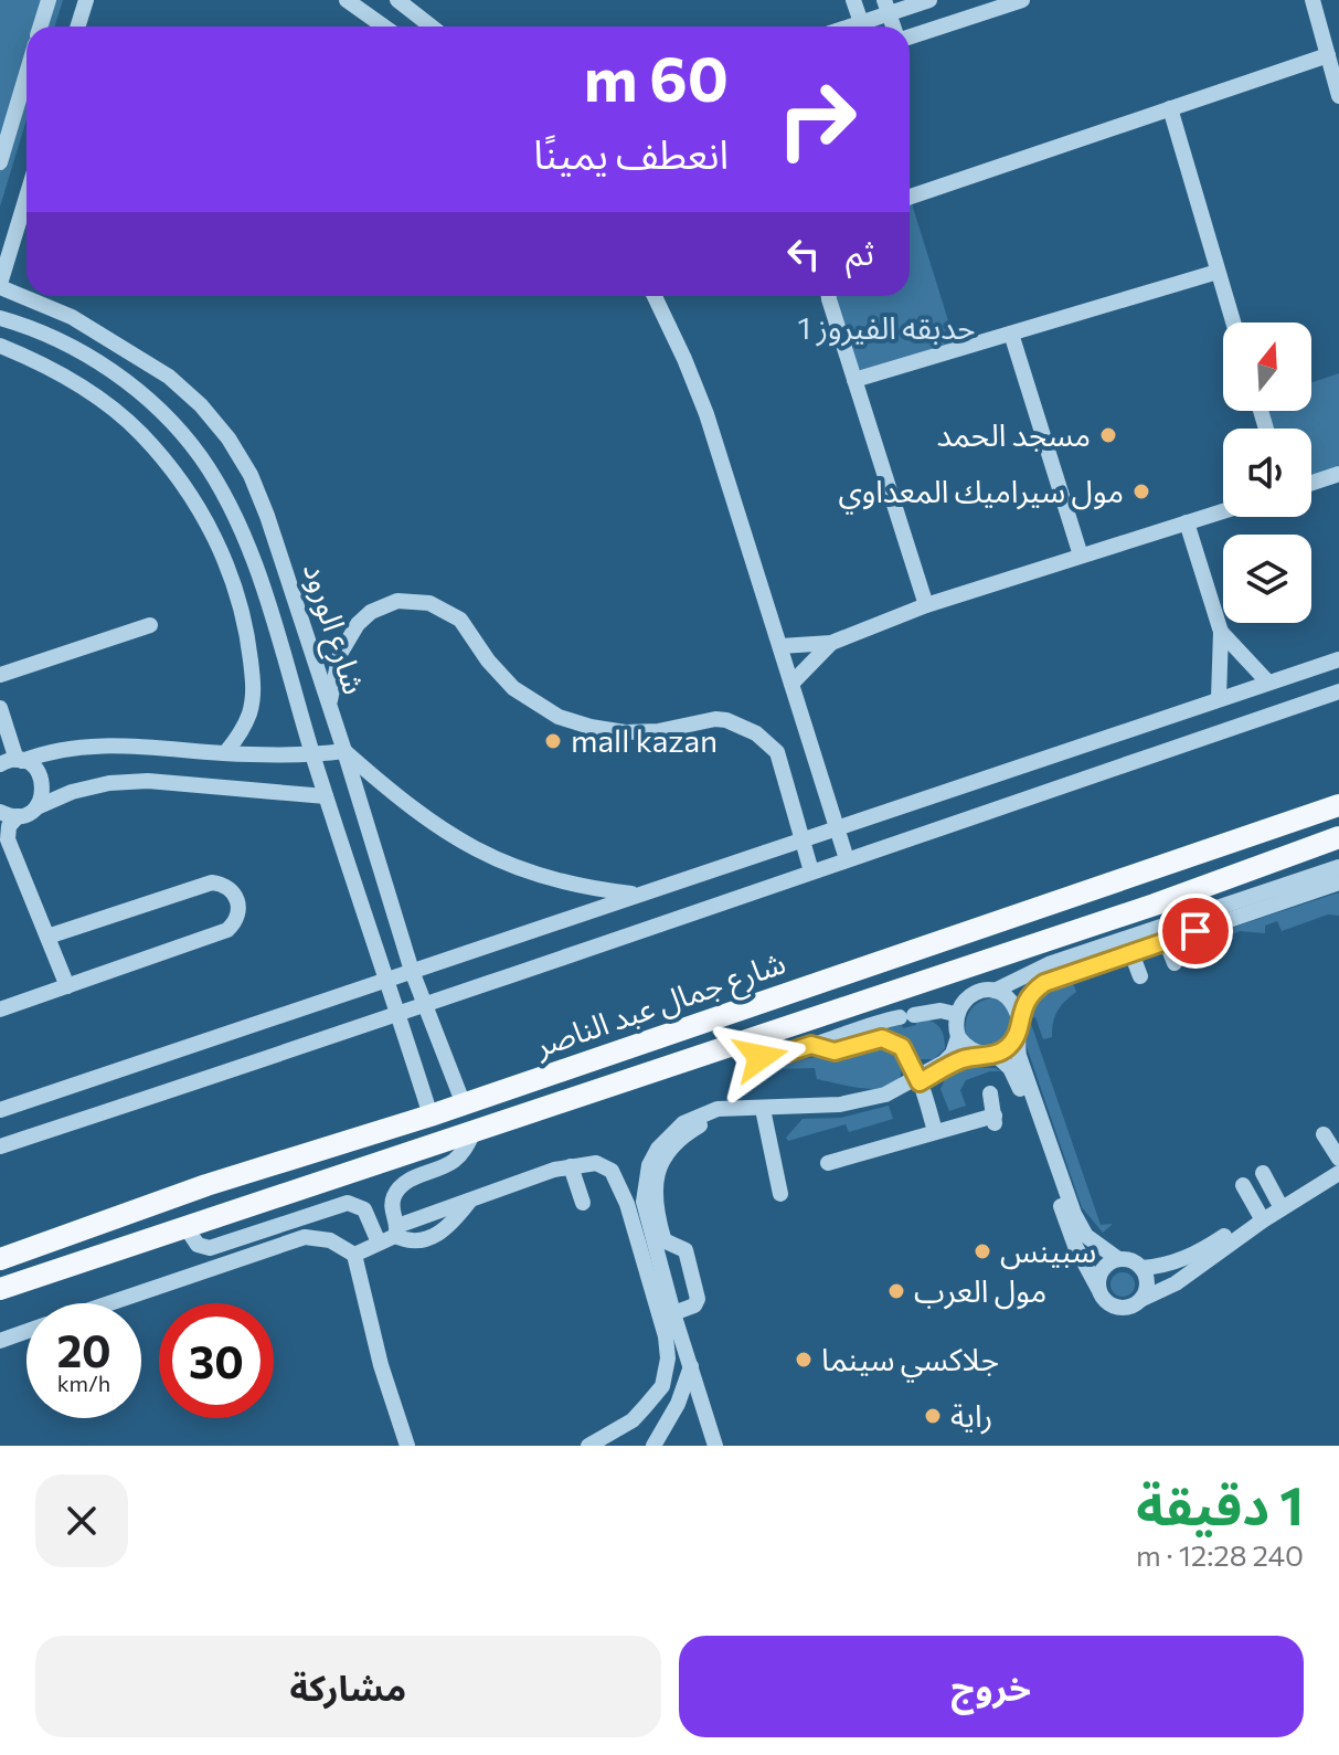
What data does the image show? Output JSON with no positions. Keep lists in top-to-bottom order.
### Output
{
  "streets": {
    "main road": ["شارع جمال عبد الناصر"],
    "street": ["شارع الورود"]
  },
  "crossings": [
    ["شارع الورود", "شارع جمال عبد الناصر"]
  ],
  "parks": ["حدبقه الفيروز 1"],
  "places": [
    "مسجد الحمد",
    "مول سيراميك المعداوي",
    "mall kazan",
    "سبينس",
    "مول العرب",
    "جلاكسي سينما",
    "راية"
  ],
  "north": "top",
  "page": {
    "turn": ["60 m", "انعطف يمينًا"],
    "then": "ثم",
    "speed": "20 km/h",
    "limit": "30",
    "heading": ["1 دقيقة", "240 m · 12:28"],
    "buttons": ["خروج", "مشاركة"]
  }
}
